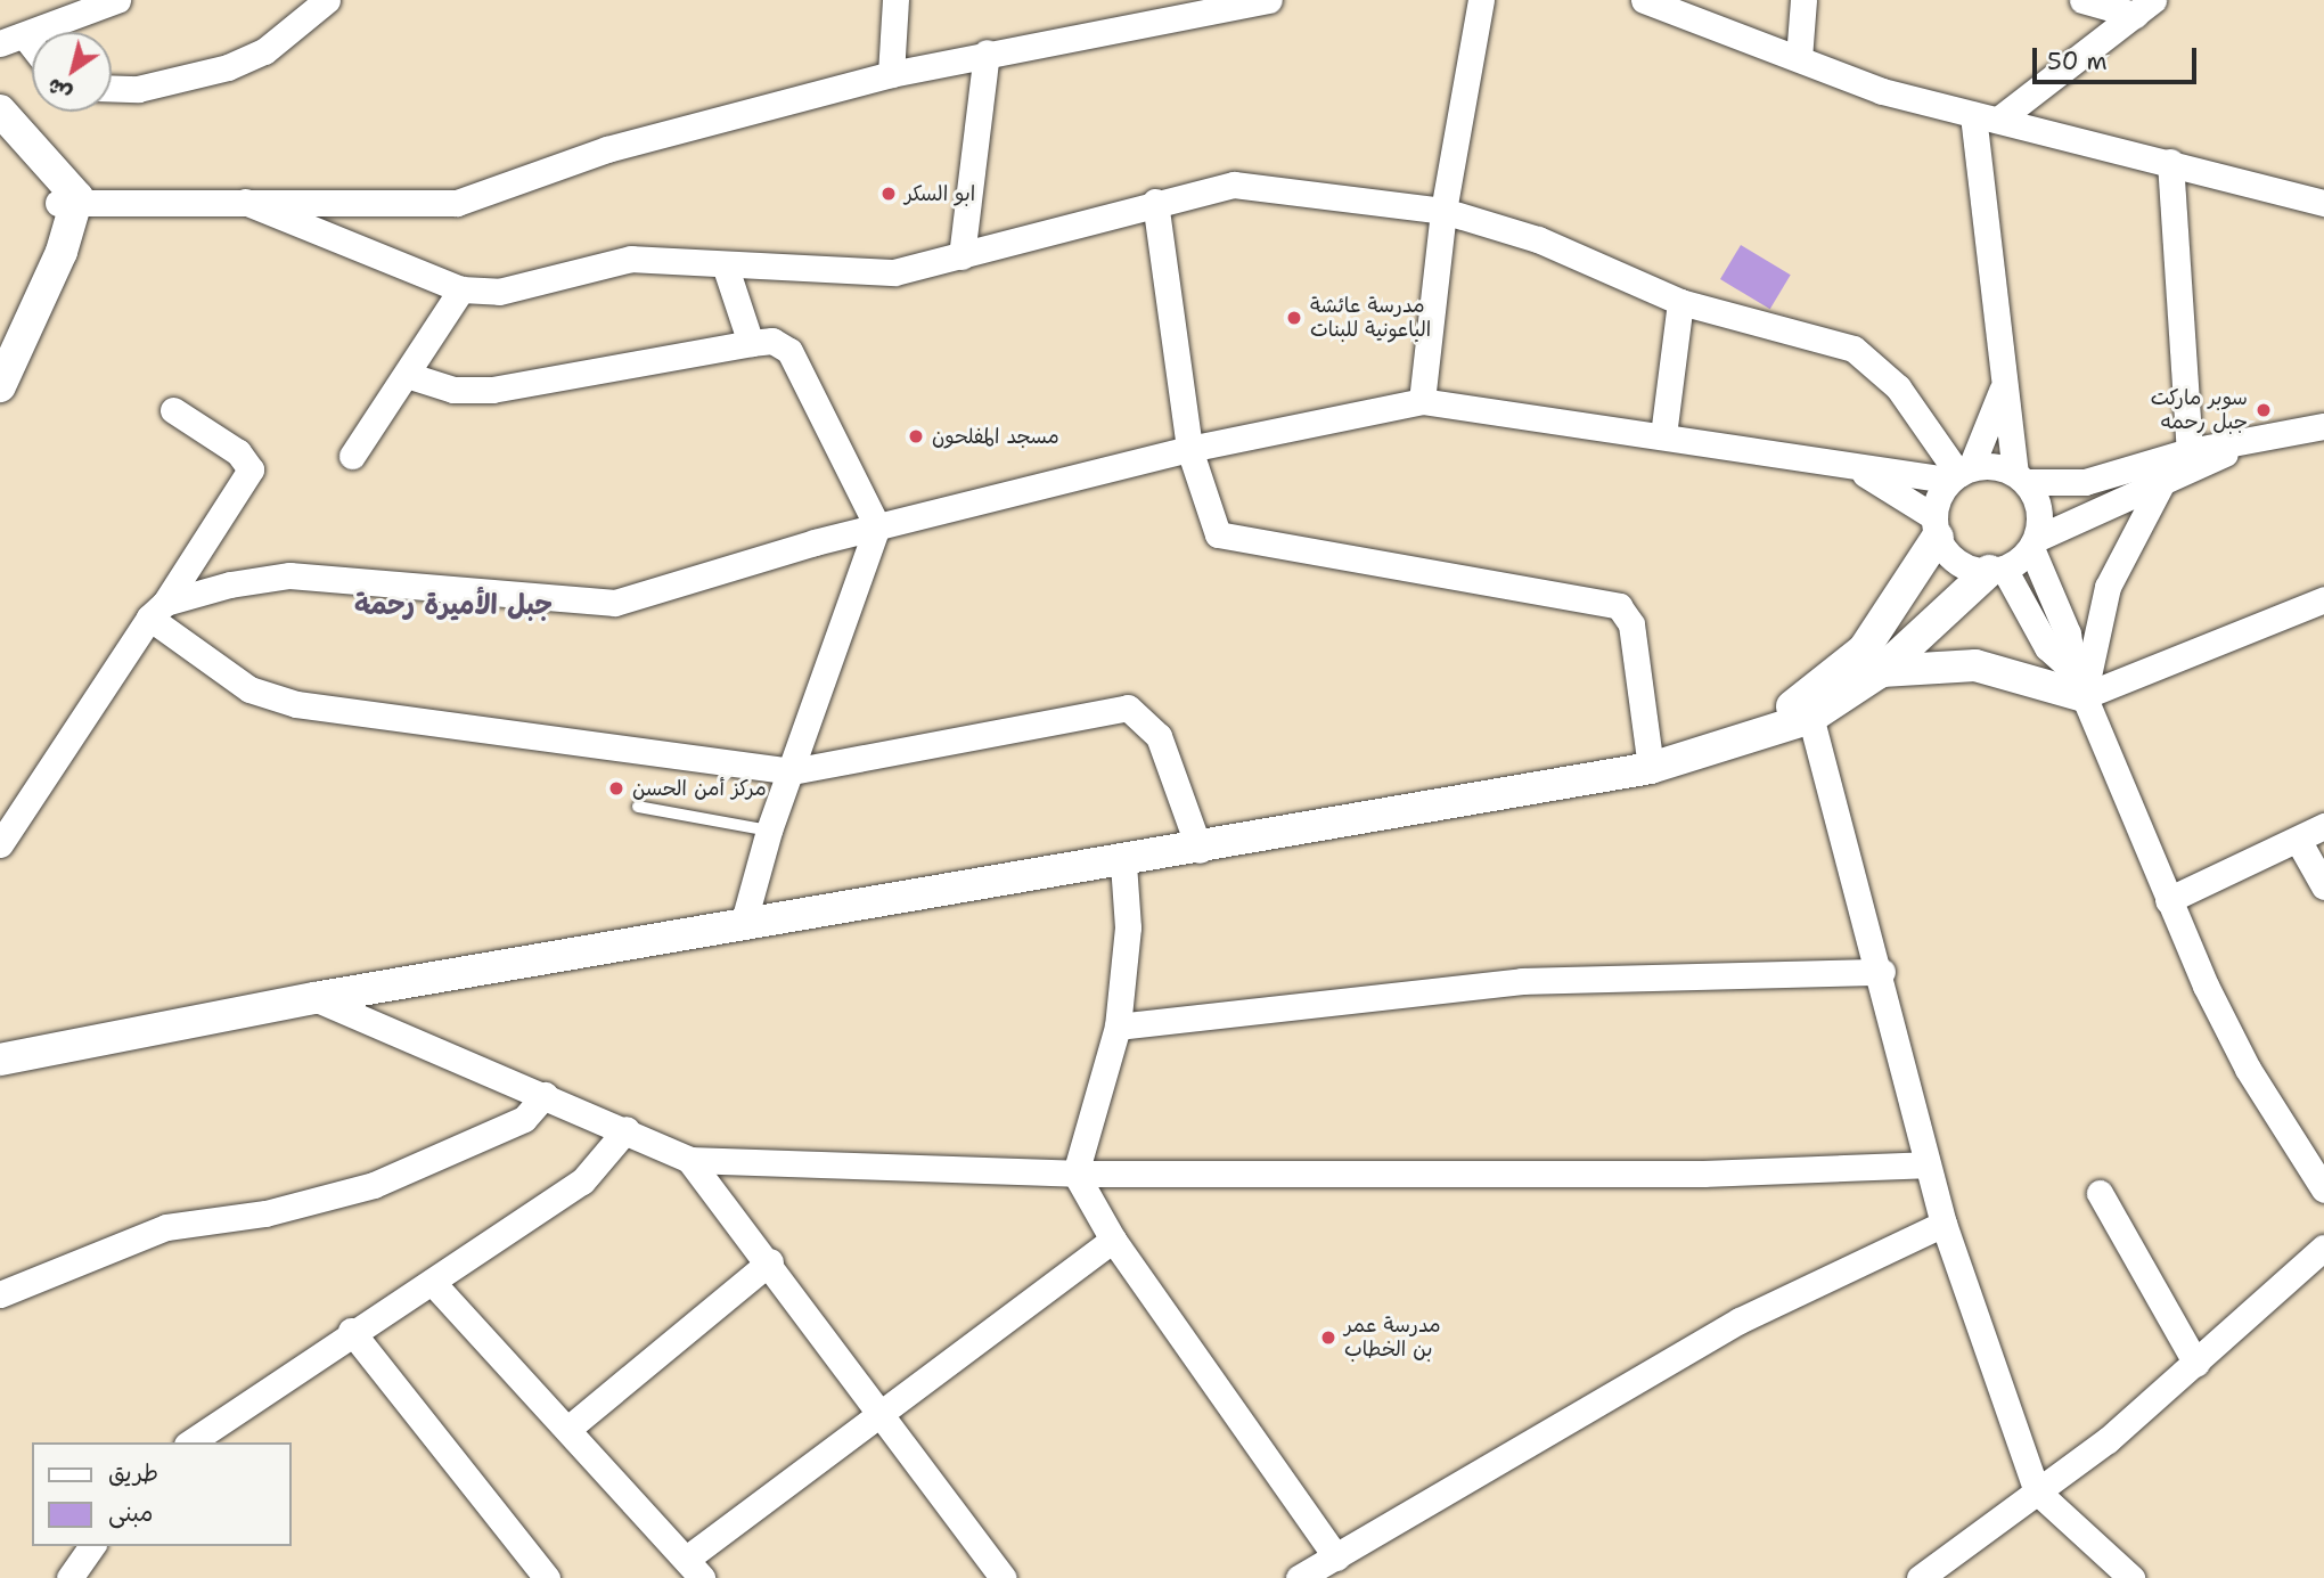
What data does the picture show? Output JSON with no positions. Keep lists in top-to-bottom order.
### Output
{
  "districts": ["جبل الأميرة رحمة"],
  "places": [
    "ابو السكر",
    "مدرسة عائشة الباعونية للبنات",
    "سوبر ماركت جبل رحمه",
    "مسجد المفلحون",
    "مركز أمن الحسن",
    "مدرسة عمر بن الخطاب"
  ],
  "legend": ["طريق", "مبنى"],
  "scale_bar": "50 m",
  "north": "bottom left"
}
